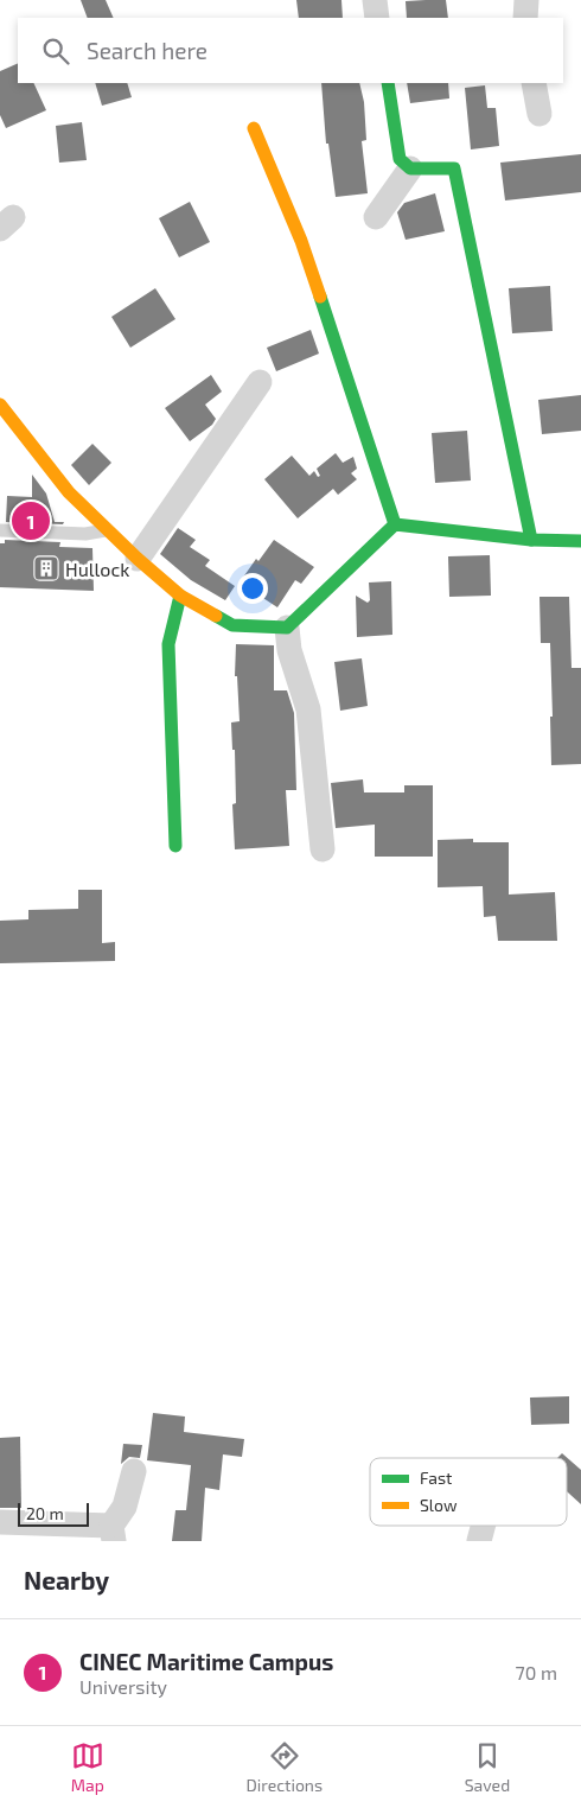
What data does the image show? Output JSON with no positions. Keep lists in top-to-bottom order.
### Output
{
  "places": {
    "building": ["Hullock"]
  },
  "legend": ["Fast", "Slow"],
  "scale_bar": "20 m",
  "page": {
    "search": "Search here",
    "pins": "1",
    "scale": "20 m",
    "heading": "Nearby",
    "list": [
      {
        "mark": "1",
        "name": "CINEC Maritime Campus",
        "note": "University",
        "value": "70 m"
      }
    ],
    "nav": ["Map", "Directions", "Saved"]
  }
}
